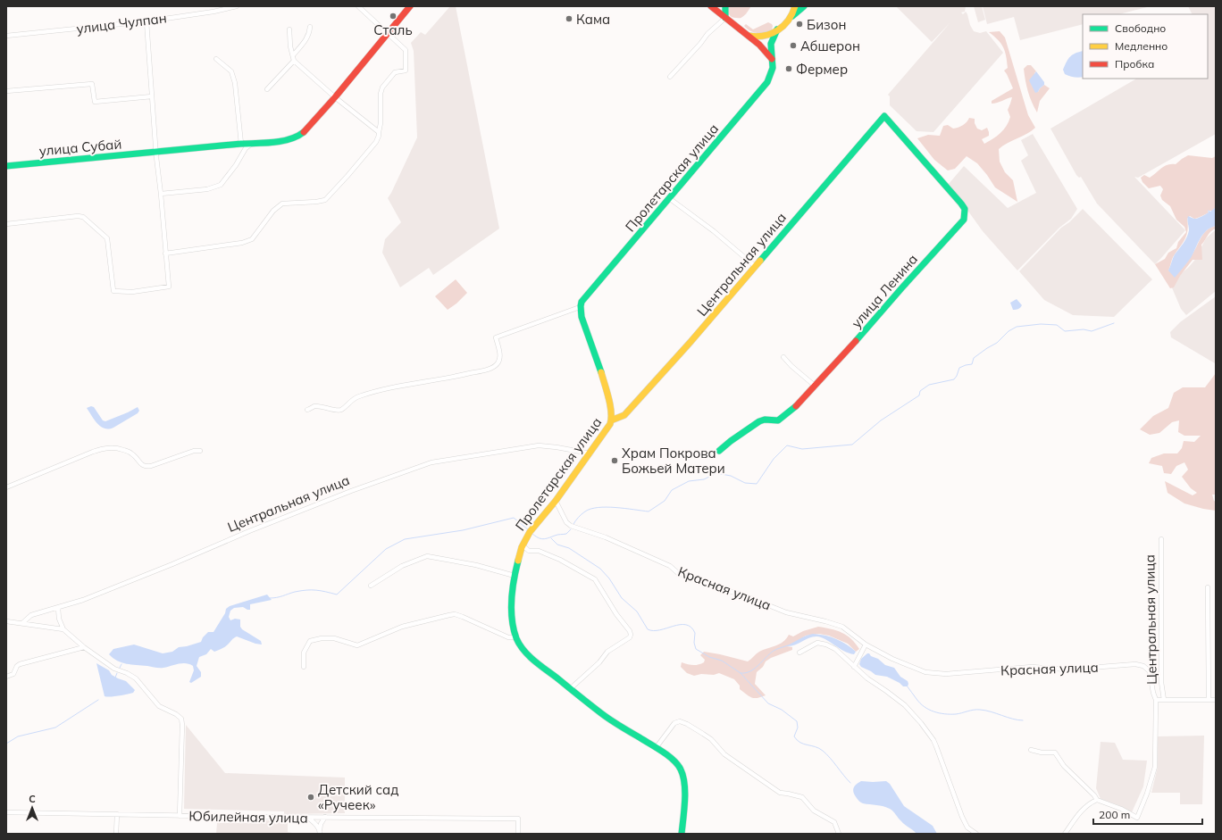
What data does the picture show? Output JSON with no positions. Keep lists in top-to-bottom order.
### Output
{
  "streets": {
    "street": [
      "улица Чулпан",
      "улица Субай",
      "Пролетарская улица",
      "Центральная улица",
      "улица Ленина",
      "Красная улица",
      "Юбилейная улица"
    ]
  },
  "crossings": [
    ["Пролетарская улица", "Центральная улица"],
    ["Пролетарская улица", "Красная улица"],
    ["Центральная улица", "улица Ленина"],
    ["Центральная улица", "Красная улица"]
  ],
  "places": [
    "Сталь",
    "Кама",
    "Бизон",
    "Абшерон",
    "Фермер",
    "Храм Покрова Божьей Матери",
    "Детский сад «Ручеек»"
  ],
  "legend": ["Свободно", "Медленно", "Пробка"],
  "scale_bar": "200 m",
  "north": "top"
}
